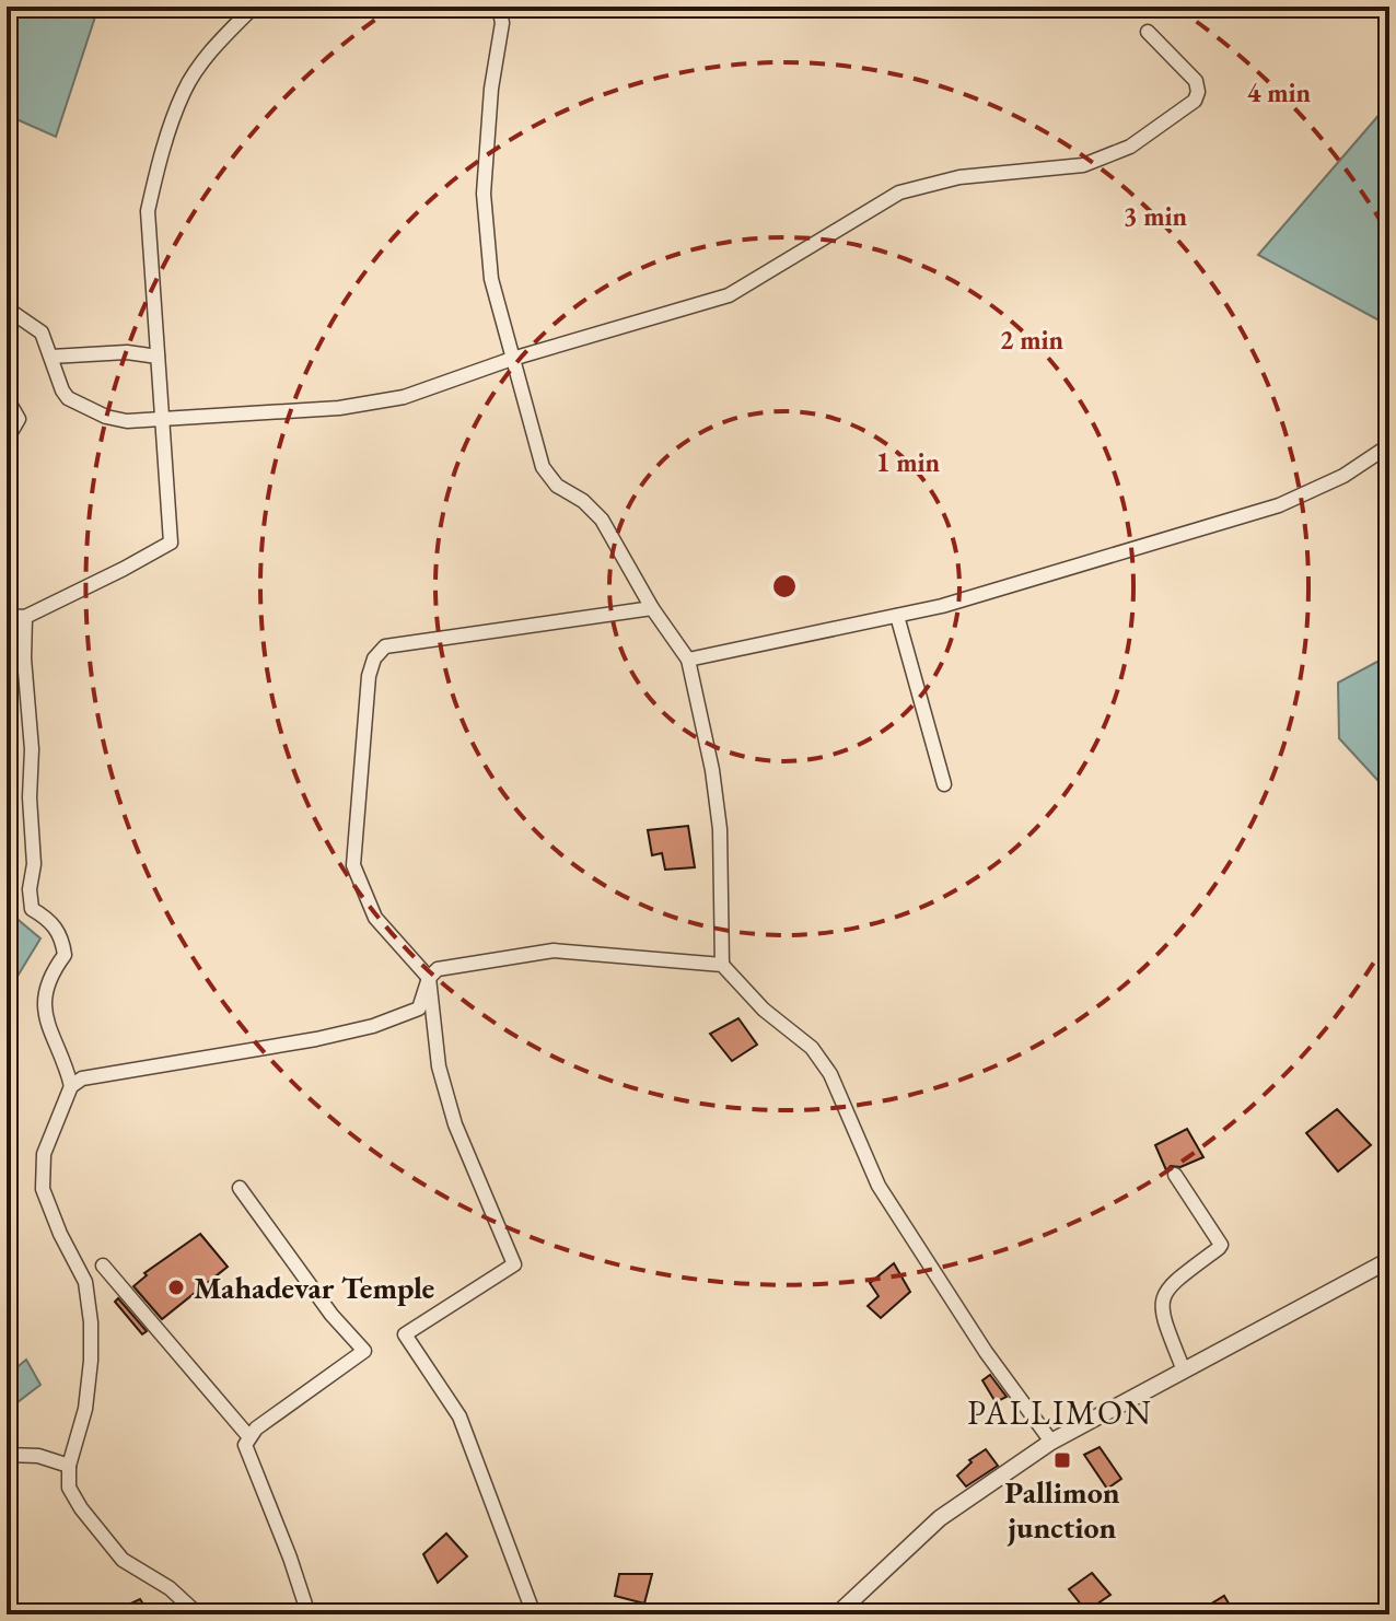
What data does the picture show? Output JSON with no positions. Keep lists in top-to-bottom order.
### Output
{
  "districts": ["PALLIMON"],
  "places": {
    "other": ["Mahadevar Temple"],
    "transit": ["Pallimon junction"]
  },
  "rings": [
    "4 min",
    "3 min",
    "2 min",
    "1 min"
  ]
}
